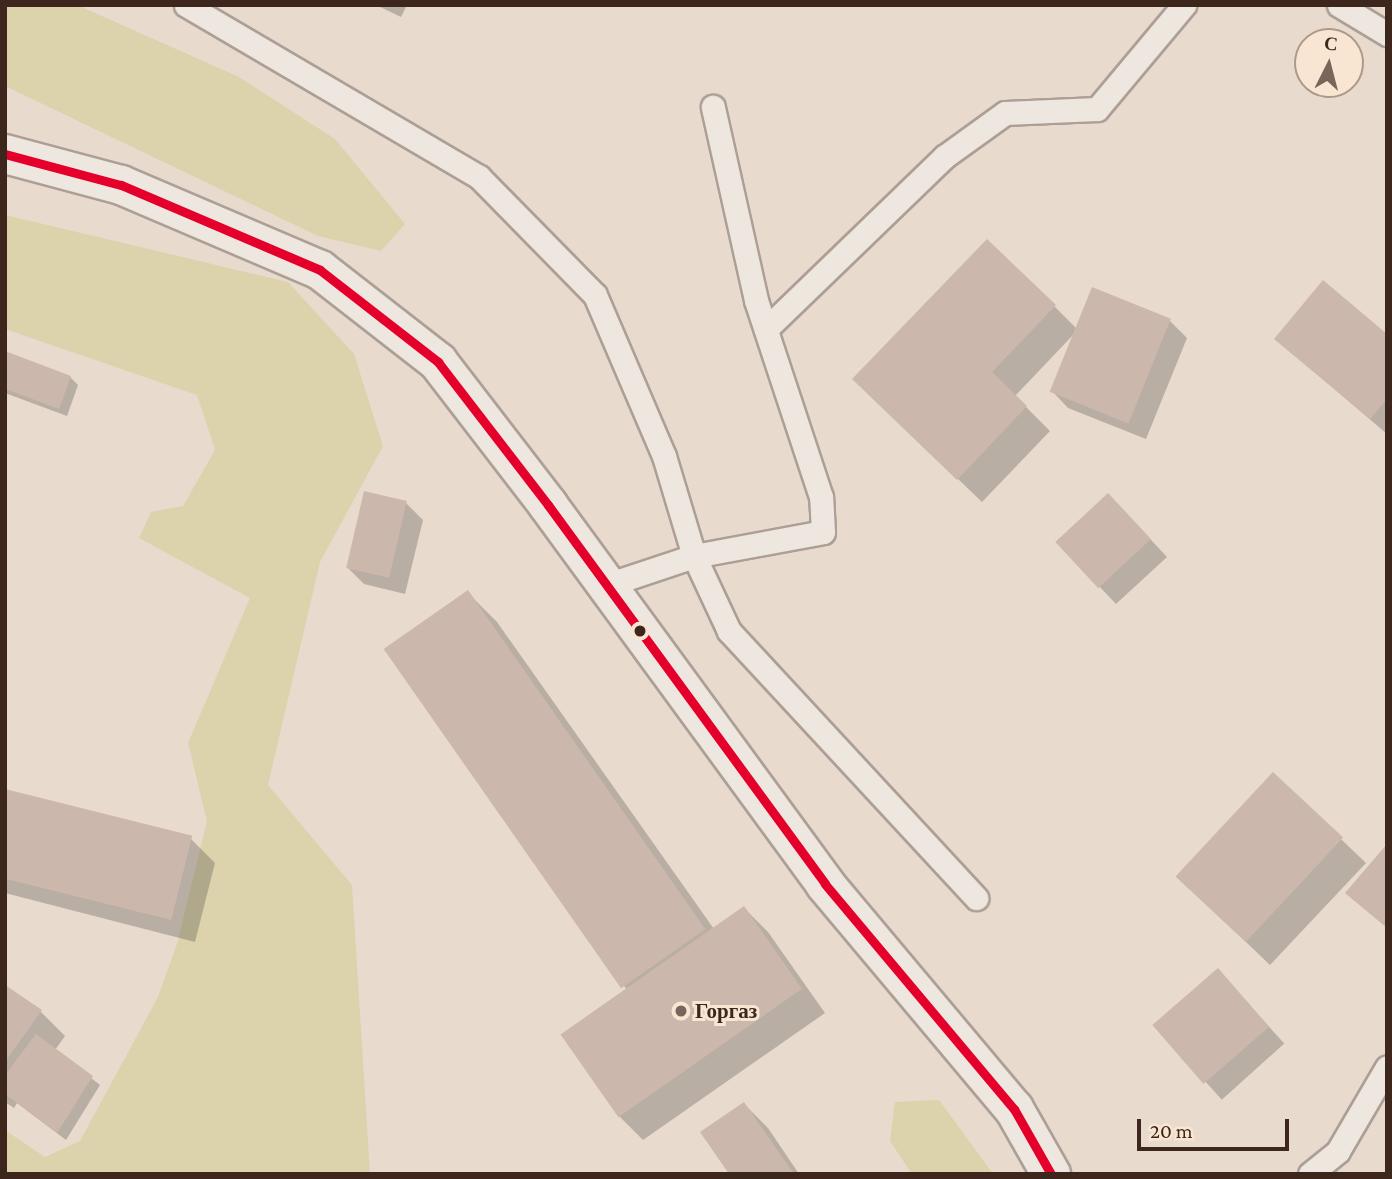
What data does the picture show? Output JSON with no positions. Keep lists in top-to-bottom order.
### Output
{
  "places": ["Горгаз"],
  "scale_bar": "20 m",
  "north": "top"
}
